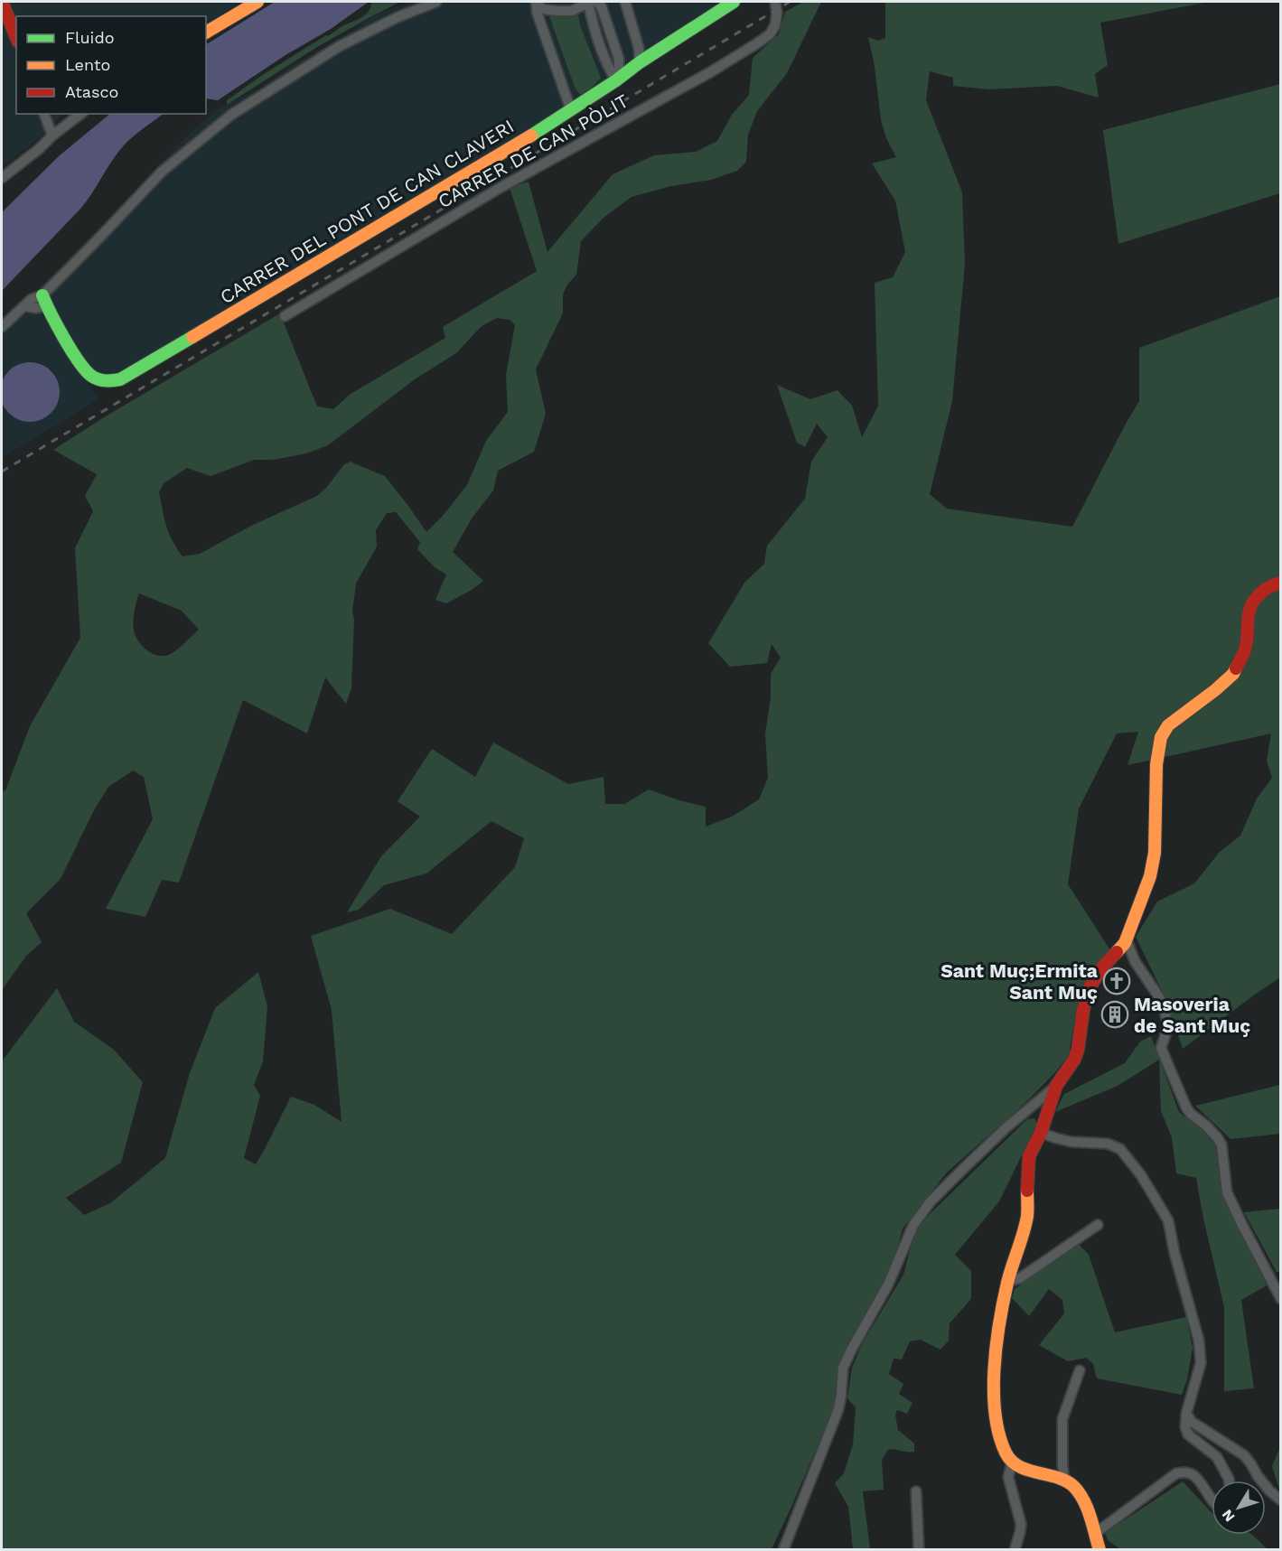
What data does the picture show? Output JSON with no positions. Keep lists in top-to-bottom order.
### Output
{
  "streets": {
    "street": ["CARRER DE CAN PÒLIT", "CARRER DEL PONT DE CAN CLAVERI"]
  },
  "places": {
    "church": ["Sant Muç;Ermita Sant Muç"],
    "building": ["Masoveria de Sant Muç"]
  },
  "legend": ["Fluido", "Lento", "Atasco"],
  "north": "bottom left"
}
